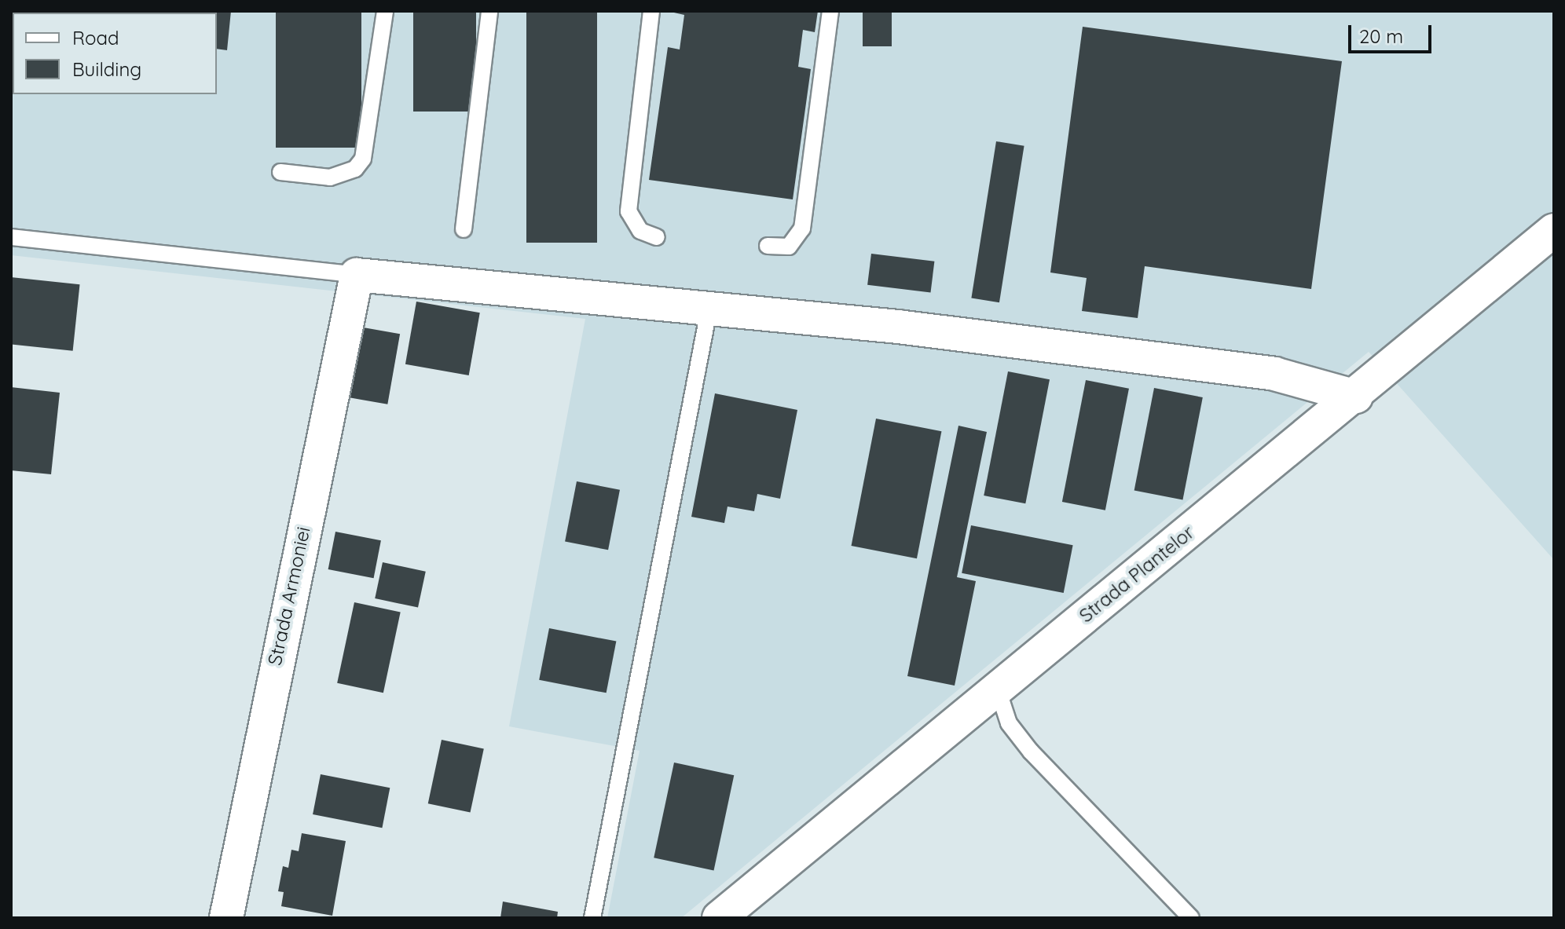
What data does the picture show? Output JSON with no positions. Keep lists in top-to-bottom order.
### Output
{
  "streets": {
    "street": ["Strada Plantelor", "Strada Armoniei"]
  },
  "legend": ["Road", "Building"],
  "scale_bar": "20 m"
}
